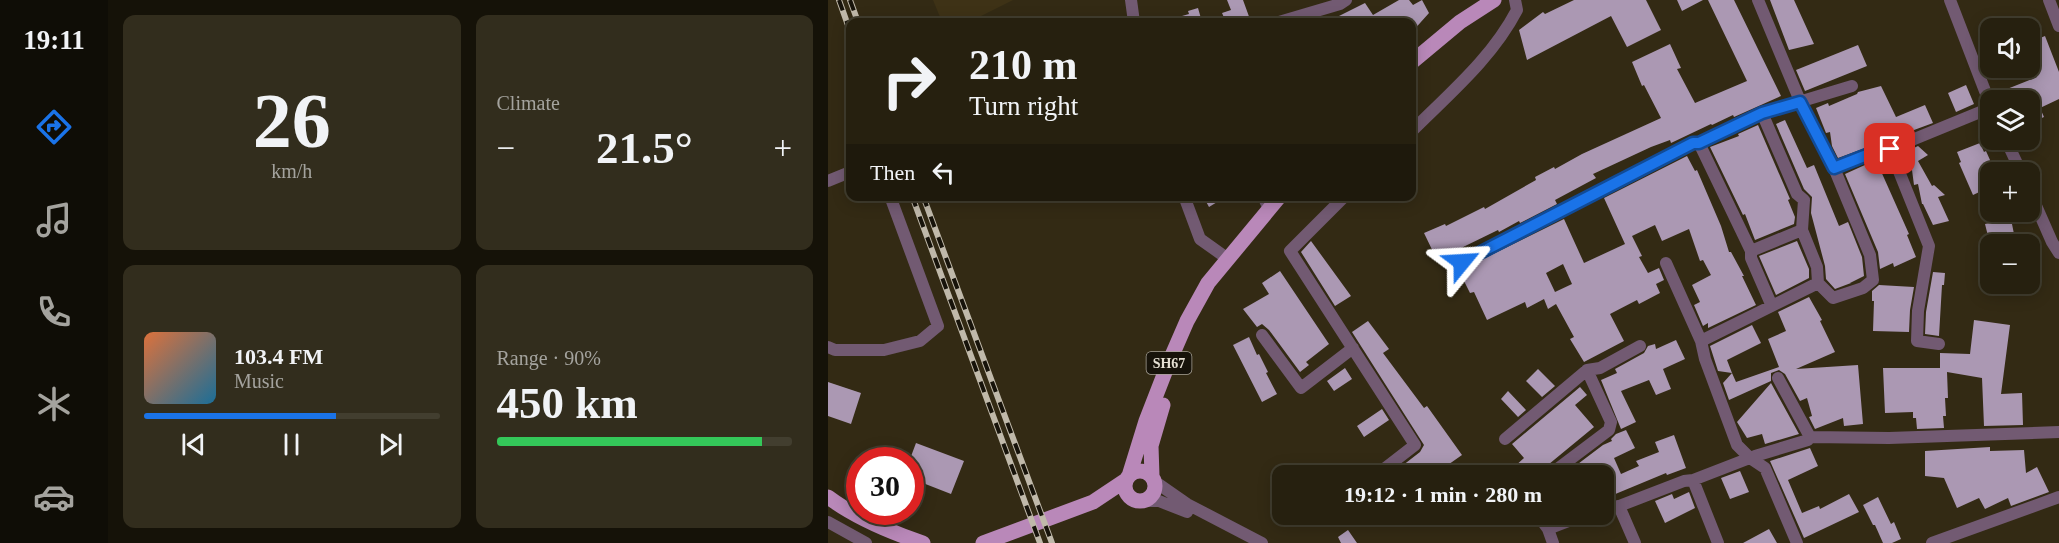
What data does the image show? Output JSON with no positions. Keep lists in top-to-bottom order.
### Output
{
  "streets": {
    "main road": ["SH67"]
  },
  "page": {
    "tabs": "19:11",
    "tile": [
      ["26", "km/h"],
      "Climate",
      ["Range · 90%", "450 km"]
    ],
    "map_buttons": ["+", "−"],
    "turn": ["210 m", "Turn right"],
    "heat": ["−", "21.5°", "+"],
    "then": "Then",
    "song": ["103.4 FM", "Music"],
    "limit": "30",
    "trip": "19:12 · 1 min · 280 m"
  }
}
